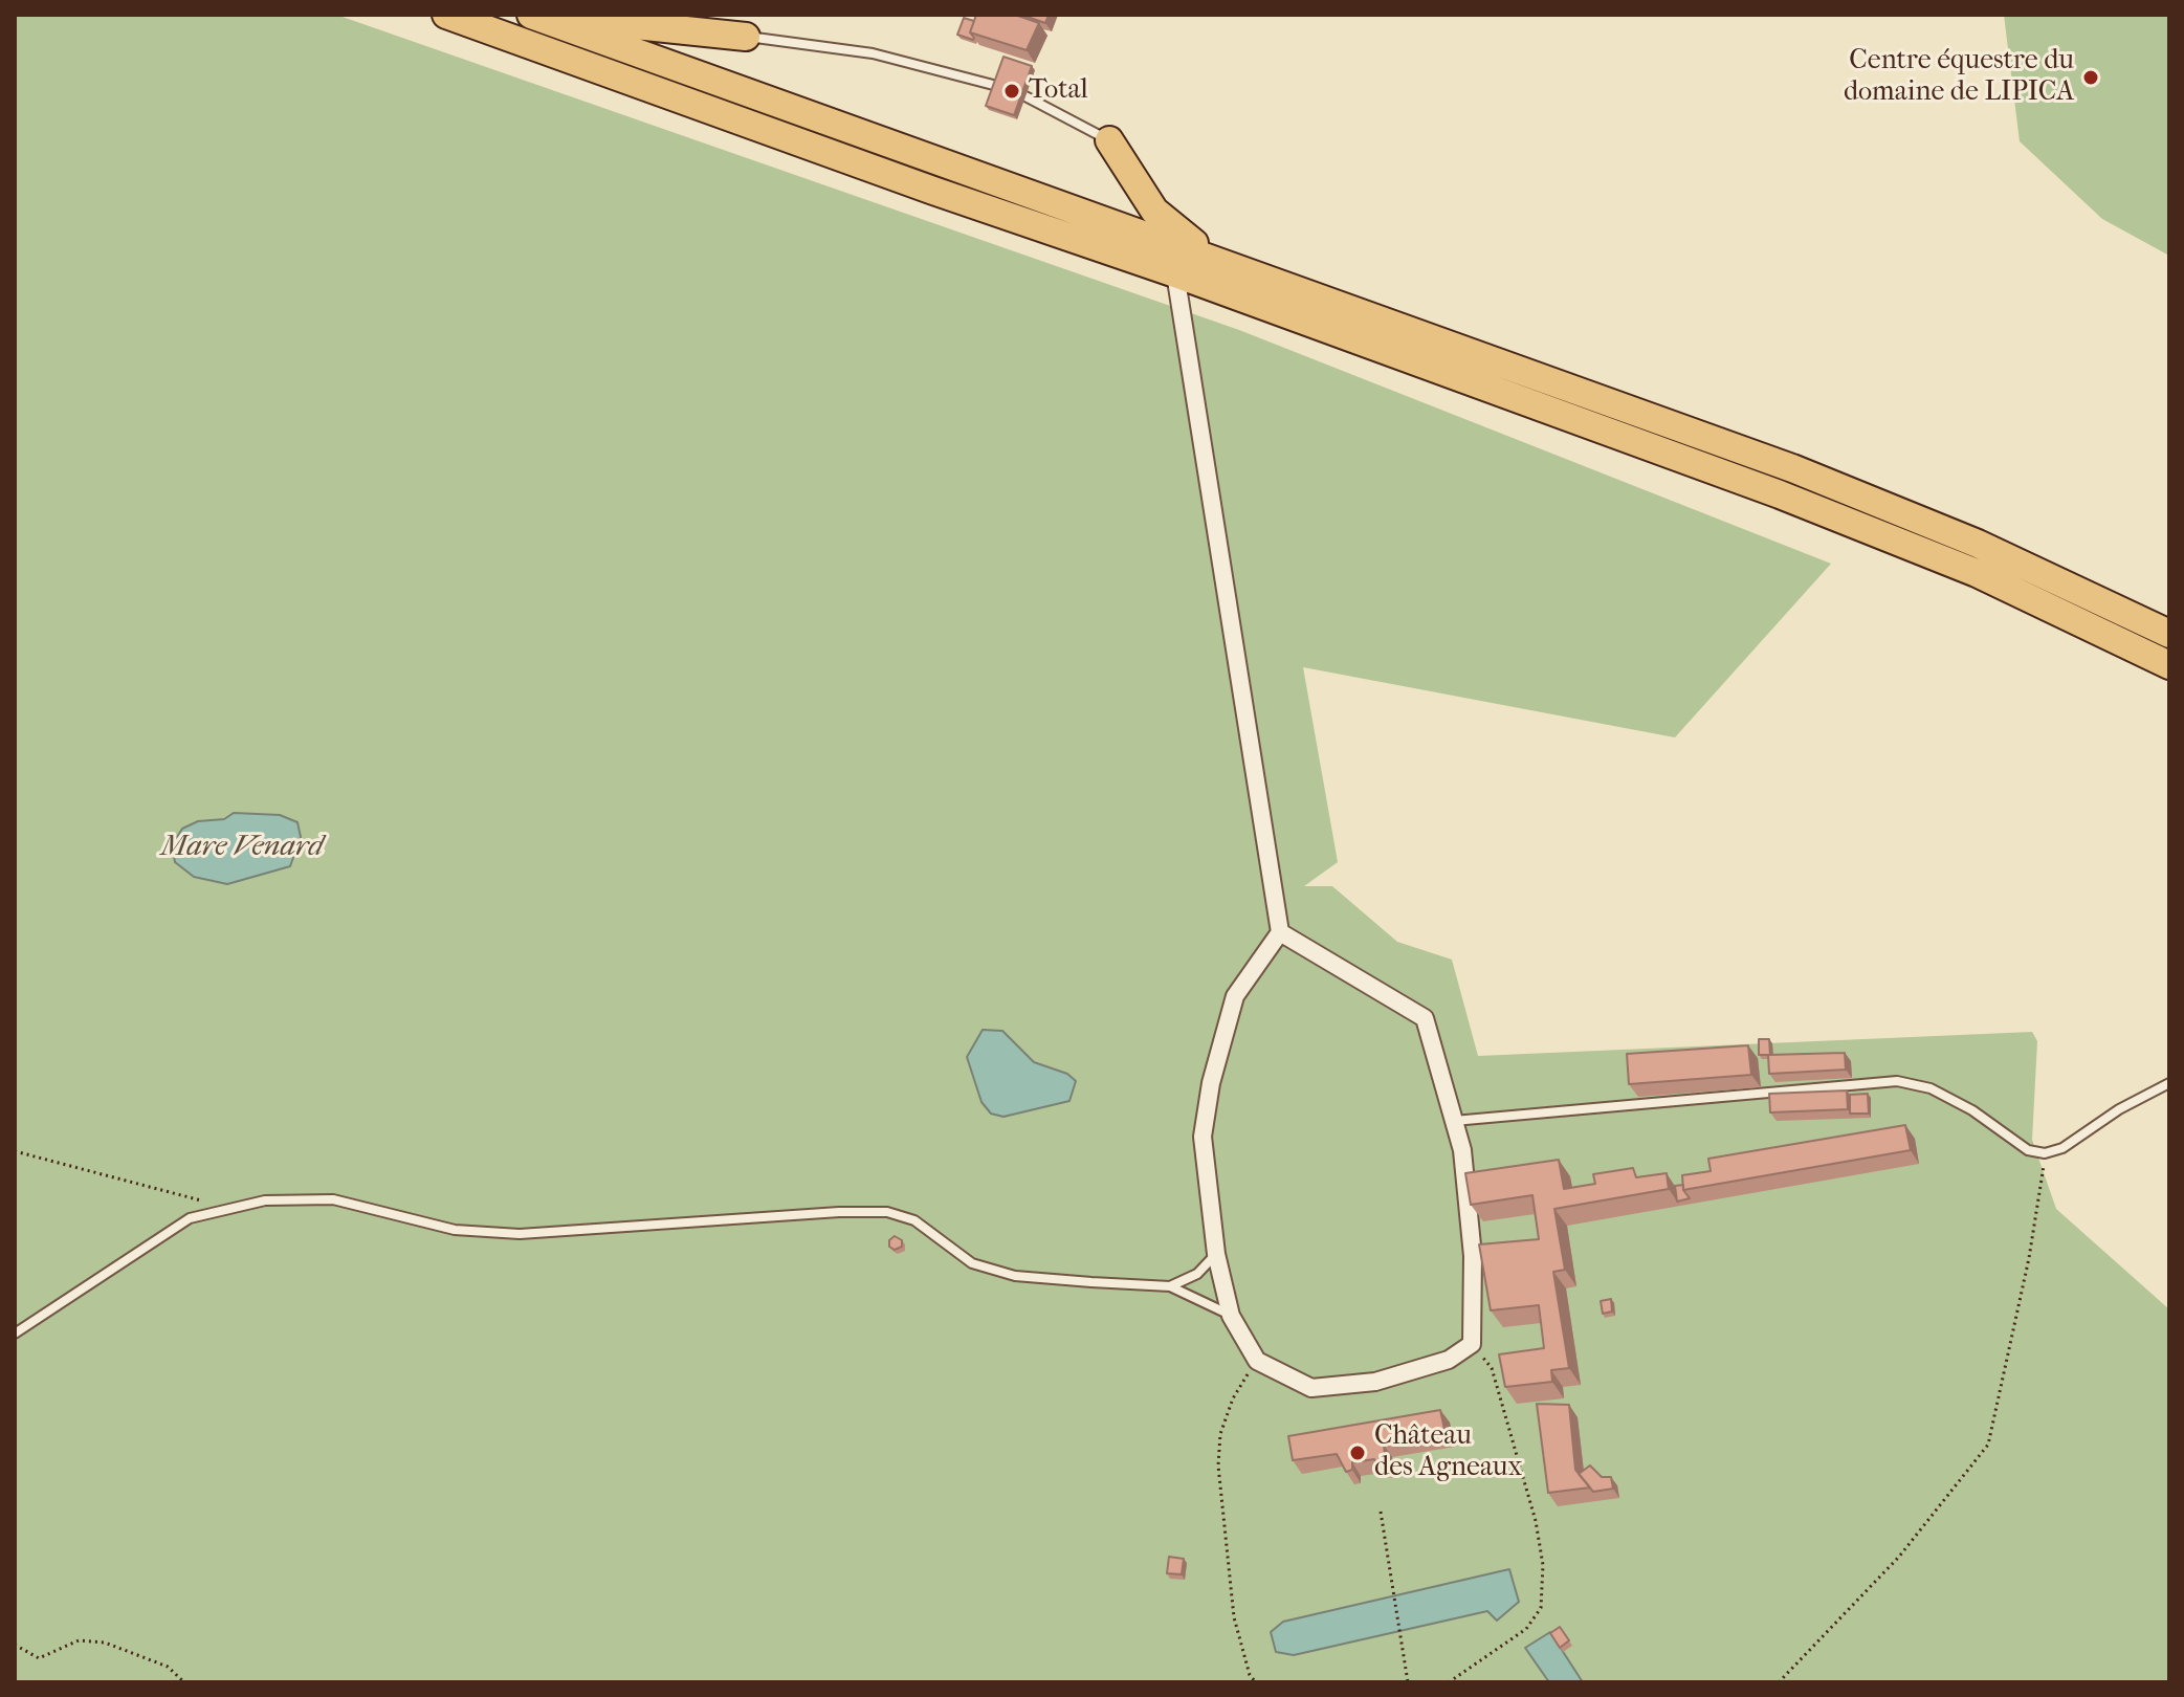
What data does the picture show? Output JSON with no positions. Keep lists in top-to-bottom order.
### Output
{
  "water": ["Mare Venard"],
  "places": ["Centre équestre du domaine de LIPICA", "Total", "Château des Agneaux"]
}
